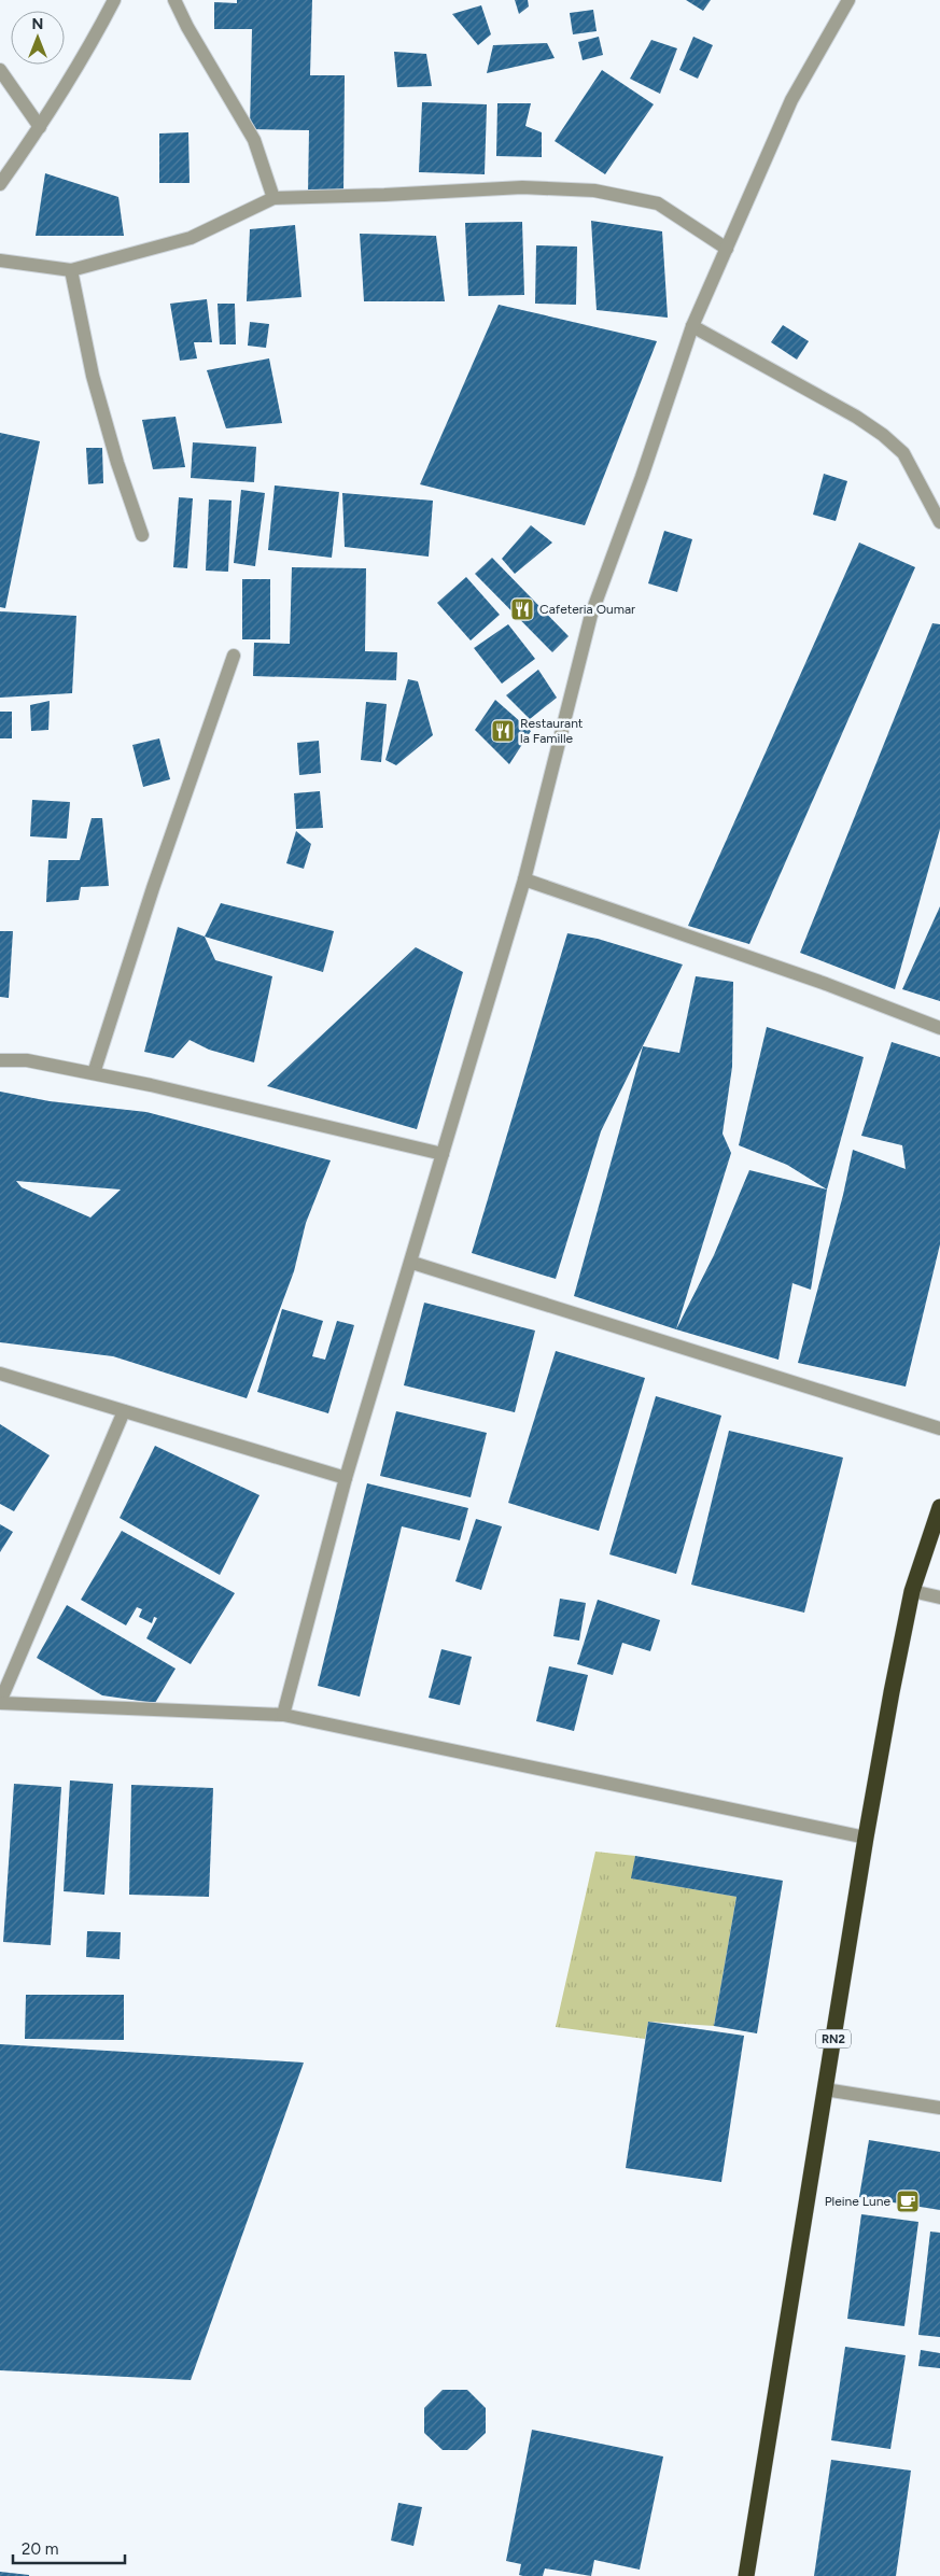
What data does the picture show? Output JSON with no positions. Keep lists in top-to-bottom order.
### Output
{
  "streets": {
    "highway": ["RN2"]
  },
  "places": {
    "restaurant": ["Cafeteria Oumar", "Restaurant la Famille"],
    "cafe": ["Pleine Lune"]
  },
  "scale_bar": "20 m",
  "north": "top"
}
